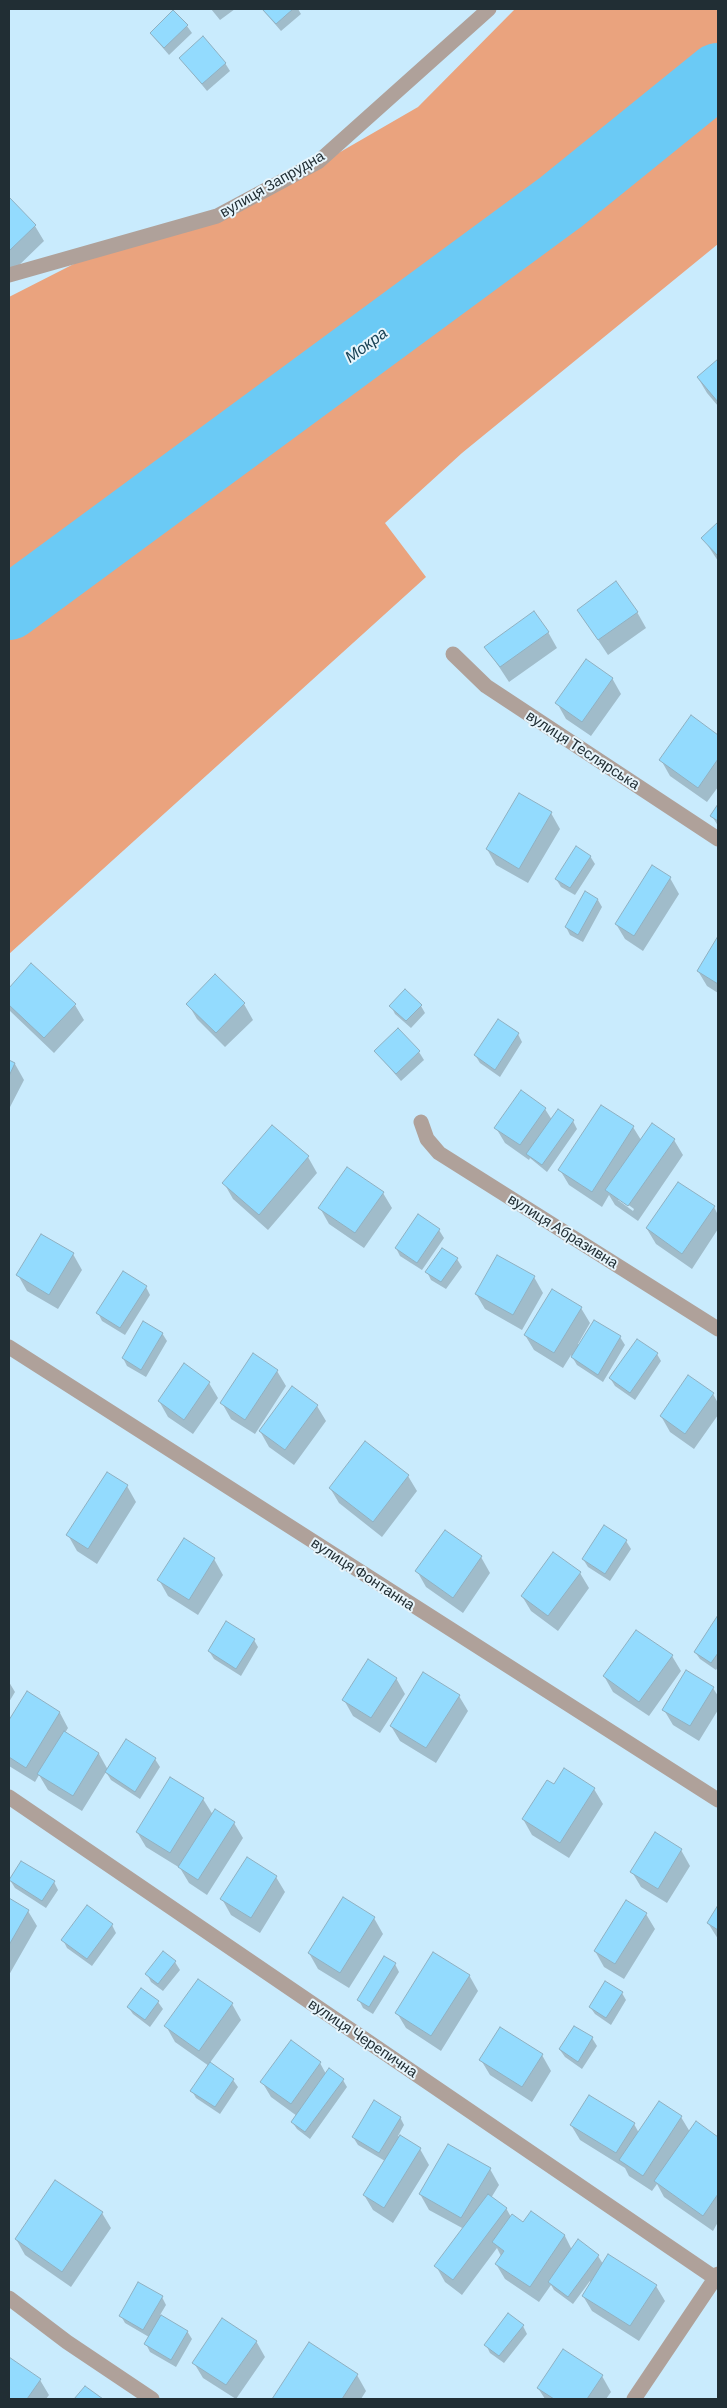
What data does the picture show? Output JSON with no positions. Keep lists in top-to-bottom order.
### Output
{
  "streets": {
    "street": [
      "вулиця Запрудна",
      "вулиця Теслярська",
      "вулиця Абразивна",
      "вулиця Фонтанна",
      "вулиця Черепична"
    ]
  },
  "water": ["Мокра"]
}
